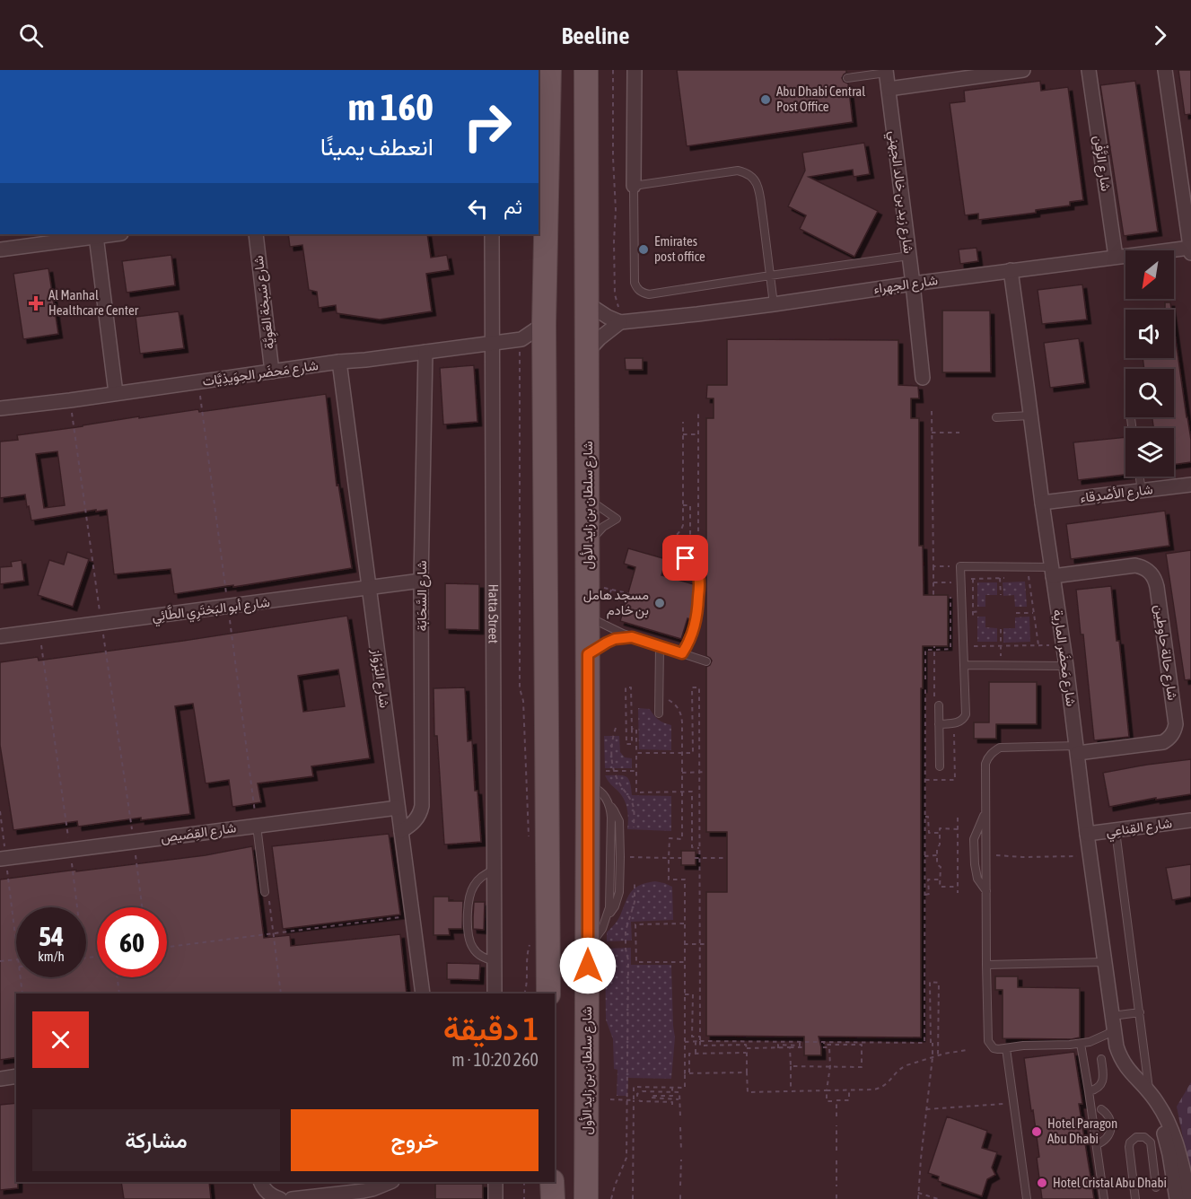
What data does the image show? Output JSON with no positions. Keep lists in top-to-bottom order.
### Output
{
  "streets": {
    "main road": ["شارع سلطان بن زايد الأول"],
    "street": [
      "شارع الزَّفْن",
      "شارع زيد بن خالد الجهني",
      "شارع الجهراء",
      "شارع سَبخة العَوِيَّة",
      "شارع مَحضَر الحِوَيذِيَّات",
      "شارع الأصْدِقاء",
      "شارع السَّحَابَة",
      "شارع أبو البَختَرِي الطَّائِي",
      "Hatta Street",
      "شارع حالة حاوطين",
      "شارع مَحضَر المارية",
      "شارع البُرْوَاز",
      "شارع القِناعِي",
      "شارع القِصَيص"
    ]
  },
  "crossings": [
    ["شارع الزَّفْن", "شارع الجهراء"],
    ["شارع زيد بن خالد الجهني", "شارع الجهراء"],
    ["شارع الجهراء", "شارع مَحضَر المارية"],
    ["شارع سَبخة العَوِيَّة", "شارع مَحضَر الحِوَيذِيَّات"],
    ["شارع مَحضَر الحِوَيذِيَّات", "شارع السَّحَابَة"],
    ["شارع مَحضَر الحِوَيذِيَّات", "Hatta Street"],
    ["شارع مَحضَر الحِوَيذِيَّات", "شارع البُرْوَاز"],
    ["شارع الأصْدِقاء", "شارع مَحضَر المارية"],
    ["شارع السَّحَابَة", "شارع أبو البَختَرِي الطَّائِي"],
    ["شارع السَّحَابَة", "شارع البُرْوَاز"],
    ["شارع أبو البَختَرِي الطَّائِي", "شارع البُرْوَاز"],
    ["شارع حالة حاوطين", "شارع مَحضَر المارية"],
    ["شارع مَحضَر المارية", "شارع القِناعِي"],
    ["شارع البُرْوَاز", "شارع القِصَيص"]
  ],
  "places": {
    "other": [
      "Abu Dhabi Central Post Office",
      "Emirates post office",
      "مسجد هامل بن خادم",
      "Hotel Paragon Abu Dhabi",
      "Hotel Cristal Abu Dhabi"
    ],
    "health": ["Al Manhal Healthcare Center"]
  },
  "north": "bottom left",
  "page": {
    "header": "Beeline",
    "turn": ["160 m", "انعطف يمينًا"],
    "then": "ثم",
    "speed": "54 km/h",
    "limit": "60",
    "heading": ["1 دقيقة", "260 m · 10:20"],
    "buttons": ["خروج", "مشاركة"]
  }
}
